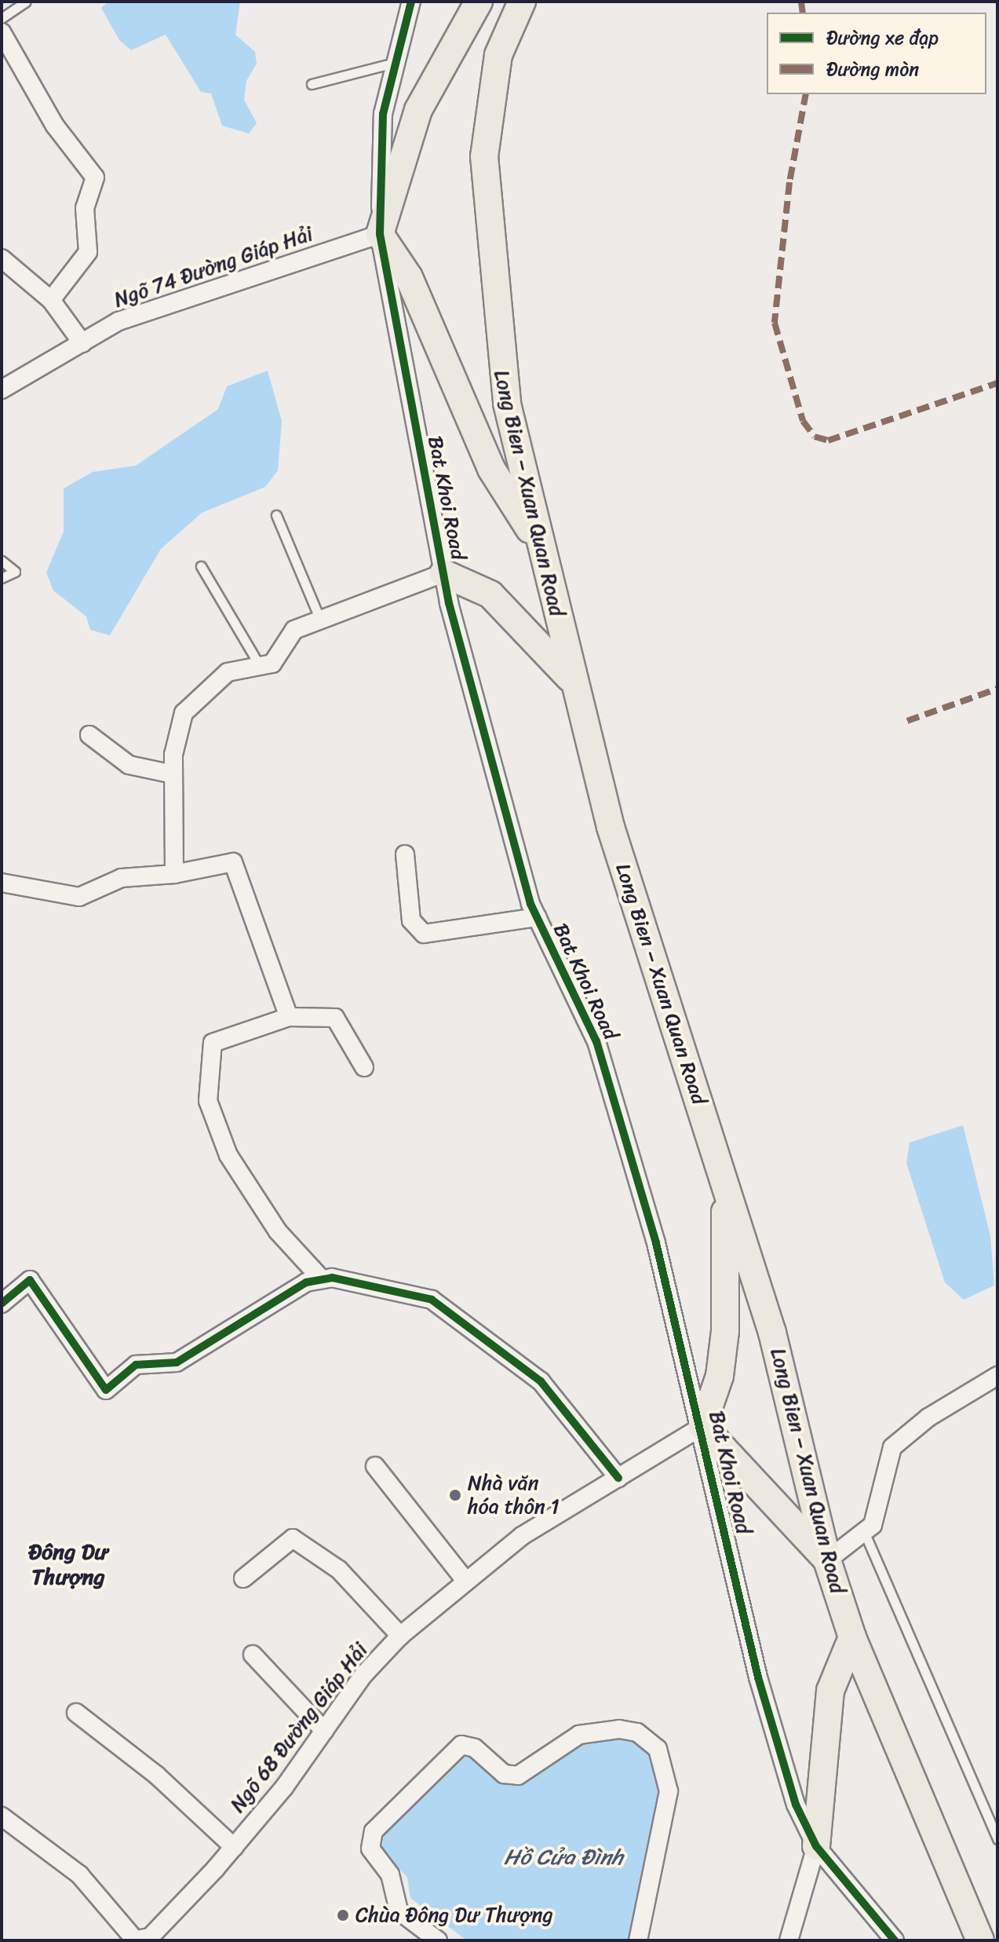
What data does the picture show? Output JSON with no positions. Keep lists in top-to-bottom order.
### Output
{
  "streets": {
    "main road": ["Long Bien – Xuan Quan Road"],
    "street": ["Ngõ 74 Đường Giáp Hải", "Bat Khoi Road", "Ngõ 68 Đường Giáp Hải"]
  },
  "crossings": [
    ["Ngõ 74 Đường Giáp Hải", "Bat Khoi Road"],
    ["Bat Khoi Road", "Ngõ 68 Đường Giáp Hải"]
  ],
  "districts": ["Đông Dư Thượng"],
  "water": ["Hồ Cửa Đình"],
  "places": ["Nhà văn hóa thôn 1", "Chùa Đông Dư Thượng"],
  "legend": ["Đường xe đạp", "Đường mòn"]
}
